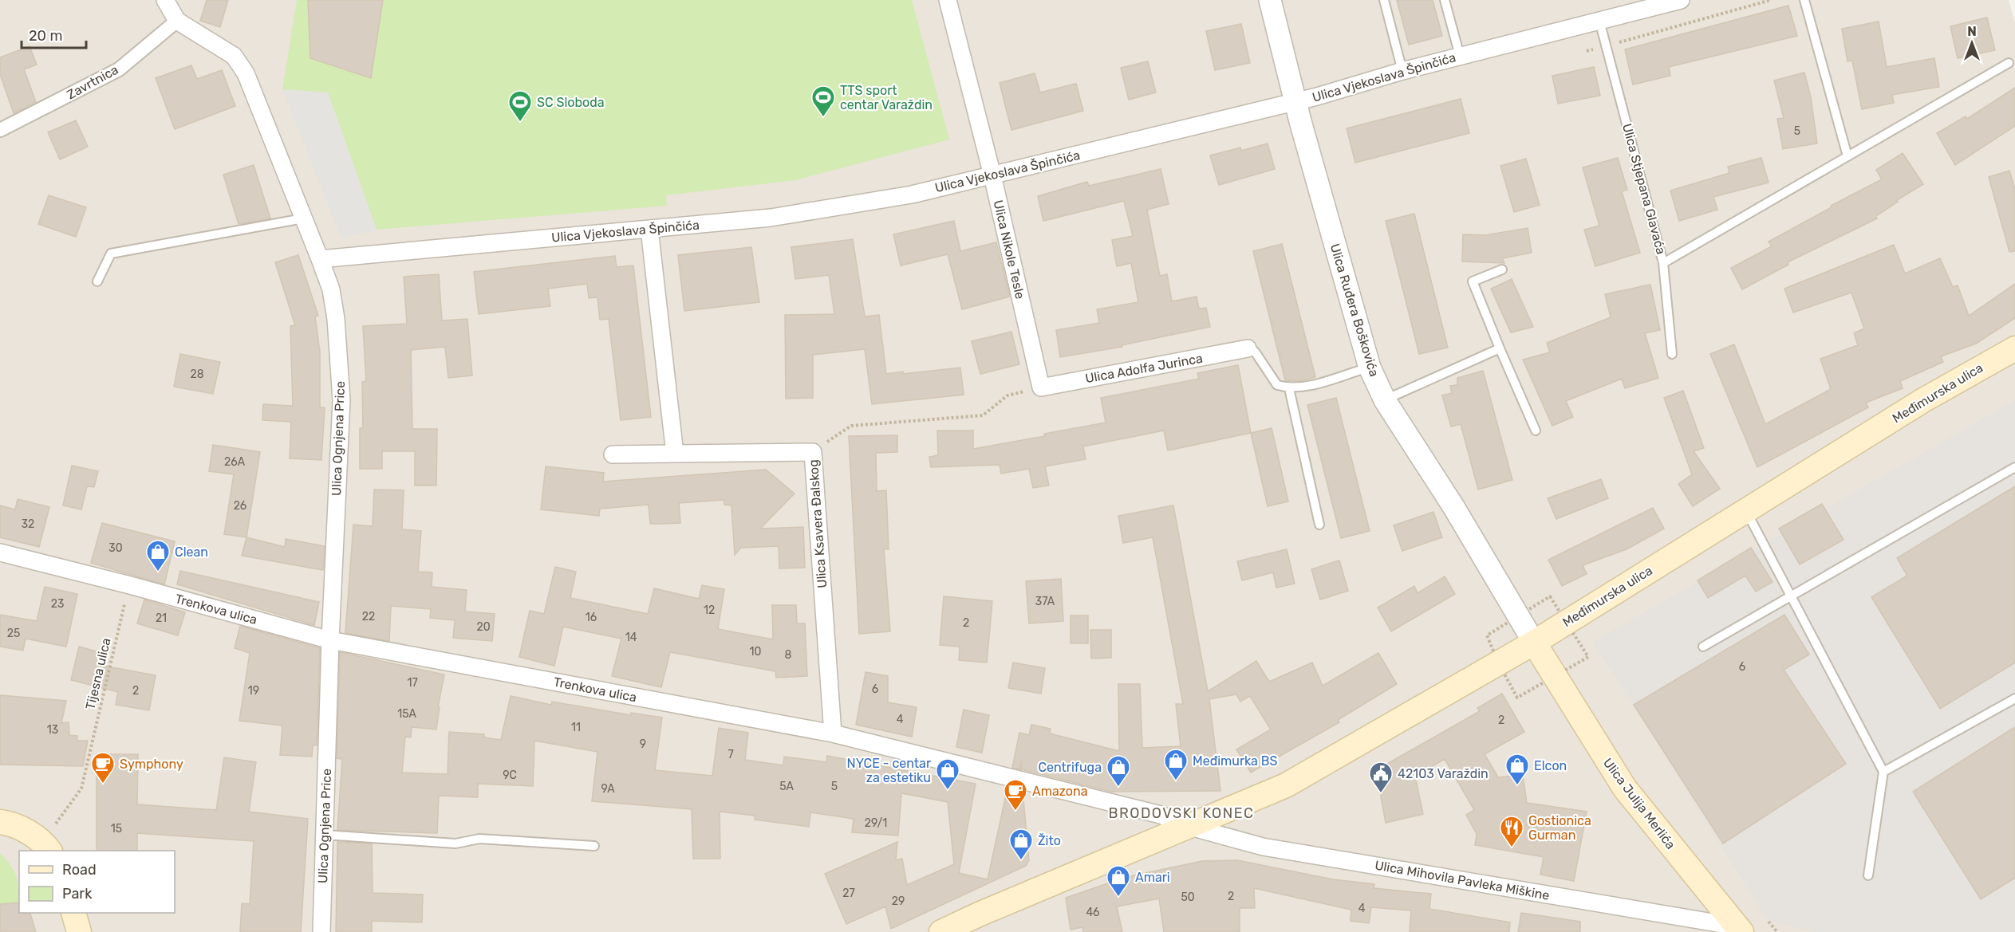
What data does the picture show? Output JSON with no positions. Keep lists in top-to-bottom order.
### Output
{
  "streets": {
    "main road": ["Međimurska ulica", "Ulica Julija Merlića"],
    "street": [
      "Ulica Vjekoslava Špinčića",
      "Zavrtnica",
      "Ulica Nikole Tesle",
      "Ulica Ruđera Boškovića",
      "Ulica Adolfa Jurinca",
      "Ulica Ognjena Price",
      "Ulica Ksavera Đalskog",
      "Trenkova ulica",
      "Ulica Mihovila Pavleka Miškine"
    ],
    "lane": ["Ulica Stjepana Glavaća"],
    "path": ["Tijesna ulica"]
  },
  "crossings": [
    ["Ulica Vjekoslava Špinčića", "Ulica Stjepana Glavaća"],
    ["Ulica Vjekoslava Špinčića", "Ulica Nikole Tesle"],
    ["Ulica Vjekoslava Špinčića", "Ulica Ruđera Boškovića"],
    ["Ulica Vjekoslava Špinčića", "Ulica Ognjena Price"],
    ["Zavrtnica", "Ulica Ognjena Price"],
    ["Ulica Nikole Tesle", "Ulica Adolfa Jurinca"],
    ["Ulica Ruđera Boškovića", "Međimurska ulica"],
    ["Ulica Ruđera Boškovića", "Ulica Julija Merlića"],
    ["Međimurska ulica", "Trenkova ulica"],
    ["Međimurska ulica", "Ulica Julija Merlića"],
    ["Međimurska ulica", "Ulica Mihovila Pavleka Miškine"],
    ["Ulica Ognjena Price", "Trenkova ulica"],
    ["Ulica Ksavera Đalskog", "Trenkova ulica"],
    ["Trenkova ulica", "Tijesna ulica"],
    ["Trenkova ulica", "Ulica Mihovila Pavleka Miškine"],
    ["Ulica Julija Merlića", "Ulica Mihovila Pavleka Miškine"]
  ],
  "districts": ["BRODOVSKI KONEC"],
  "places": {
    "sports": ["TTS sport centar Varaždin", "SC Sloboda"],
    "shop": [
      "Clean",
      "Međimurka BS",
      "Elcon",
      "Centrifuga",
      "NYCE - centar za estetiku",
      "Žito",
      "Amari"
    ],
    "cafe": ["Symphony", "Amazona"],
    "public building": ["42103 Varaždin"],
    "restaurant": ["Gostionica Gurman"]
  },
  "house_numbers": [
    "5",
    "28",
    "26A",
    "26",
    "32",
    "30",
    "37A",
    "23",
    "12",
    "22",
    "16",
    "21",
    "2",
    "20",
    "25",
    "14",
    "10",
    "8",
    "6",
    "17",
    "6",
    "2",
    "19",
    "15A",
    "4",
    "2",
    "11",
    "13",
    "9",
    "7",
    "9C",
    "5A",
    "5",
    "9A",
    "29/1",
    "15",
    "27",
    "2",
    "50",
    "29",
    "4",
    "46"
  ],
  "legend": ["Road", "Park"],
  "scale_bar": "20 m",
  "north": "top"
}
